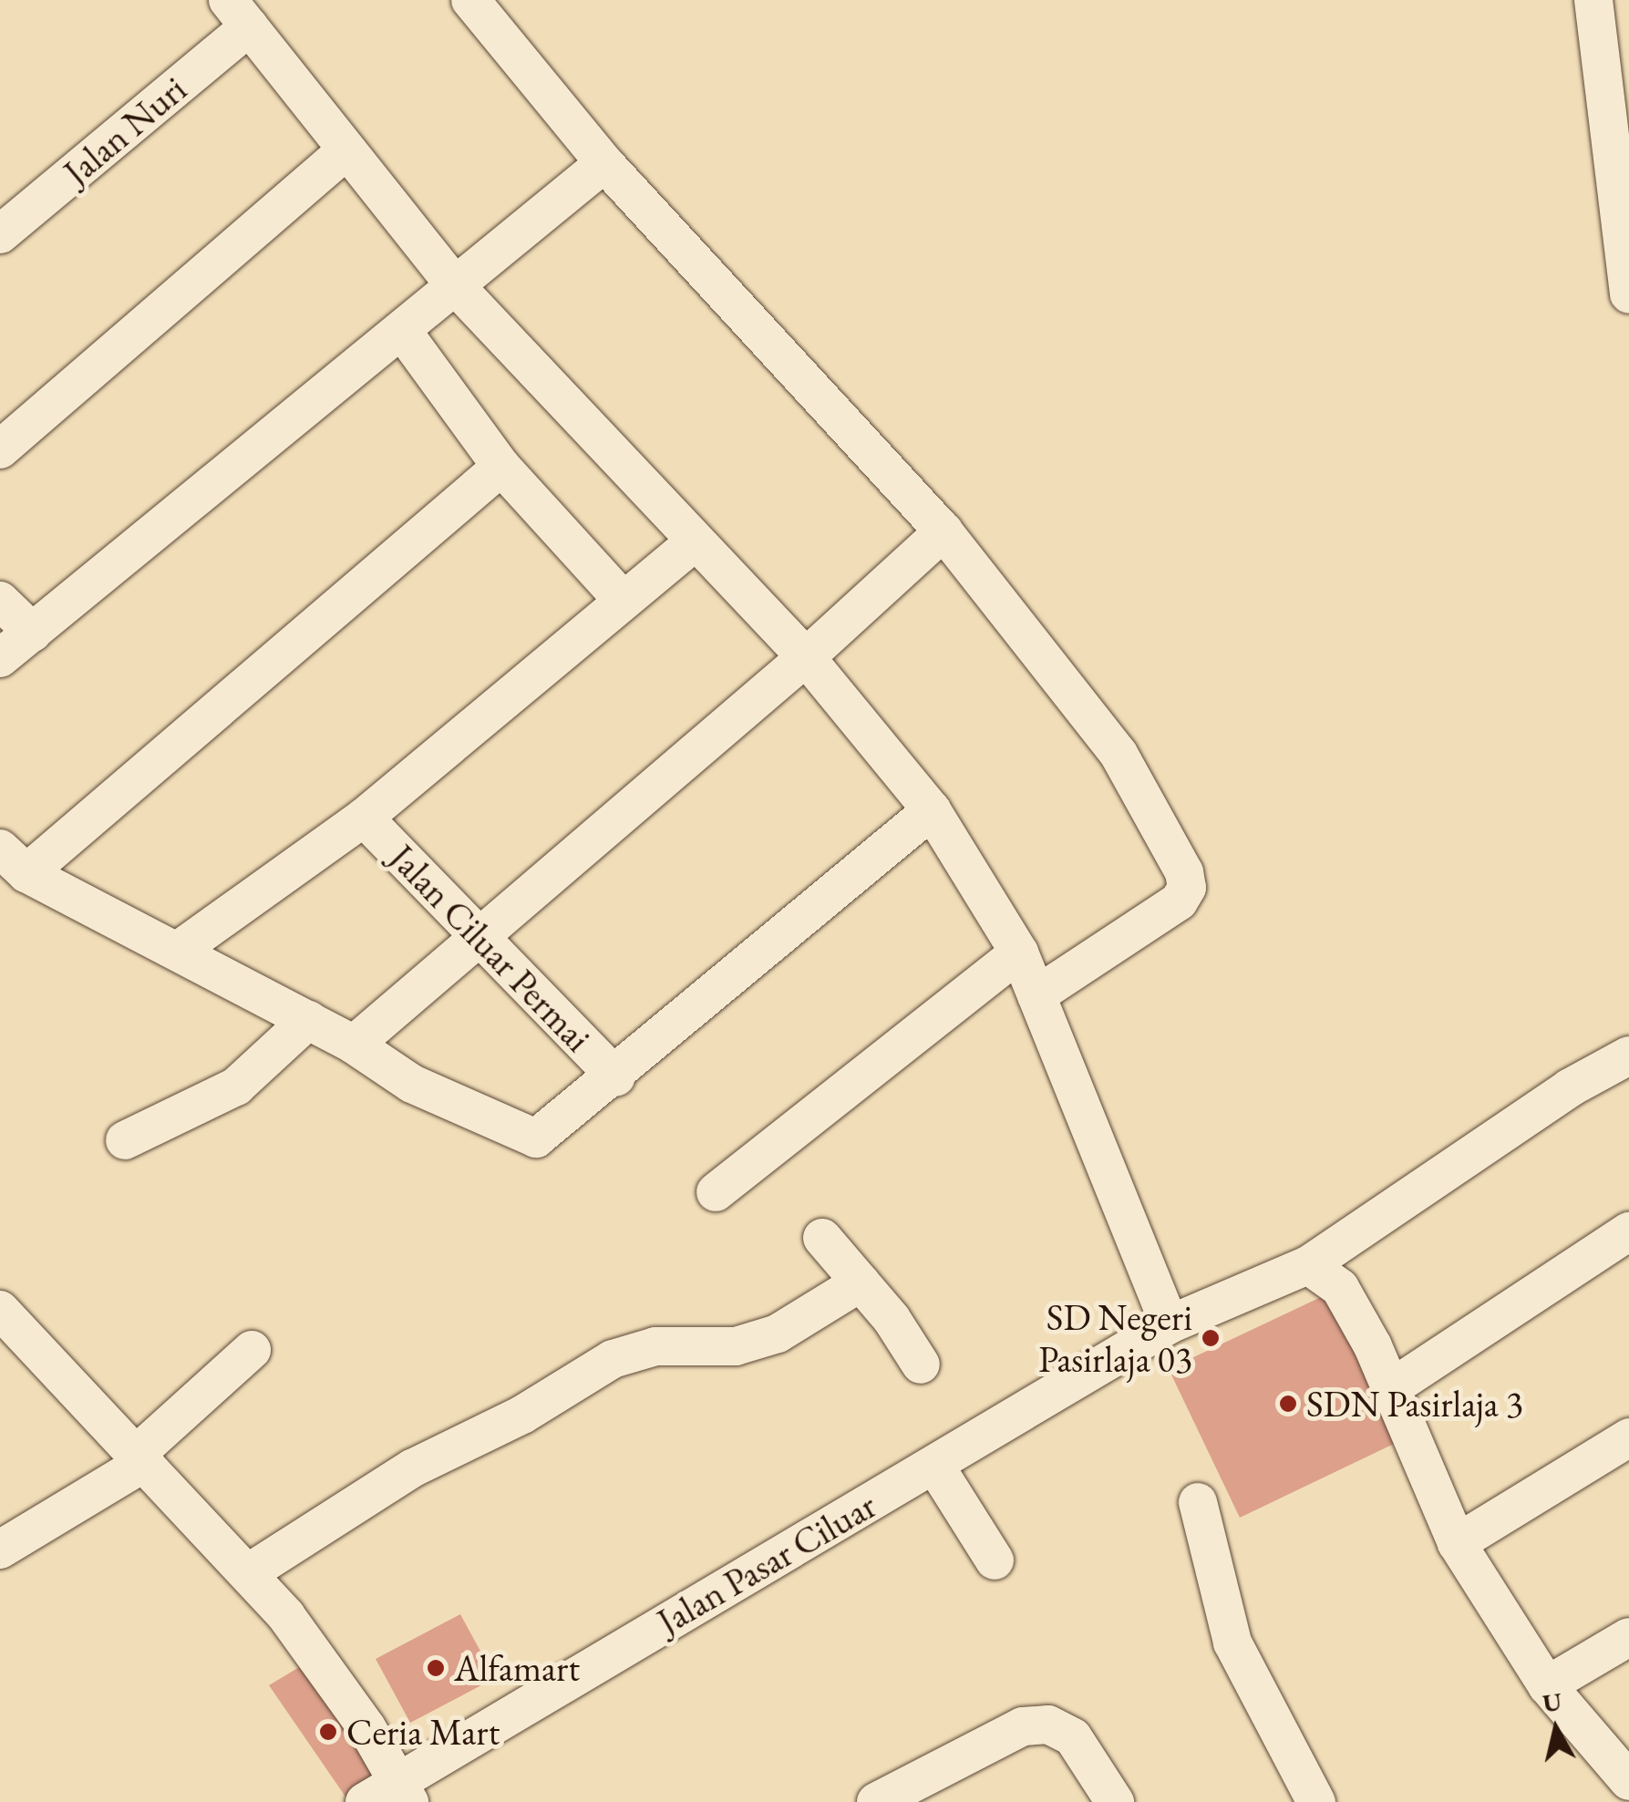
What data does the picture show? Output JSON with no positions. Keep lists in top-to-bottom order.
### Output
{
  "streets": {
    "street": ["Jalan Nuri", "Jalan Ciluar Permai", "Jalan Pasar Ciluar"]
  },
  "places": [
    "SD Negeri Pasirlaja 03",
    "SDN Pasirlaja 3",
    "Alfamart",
    "Ceria Mart"
  ],
  "north": "top"
}
